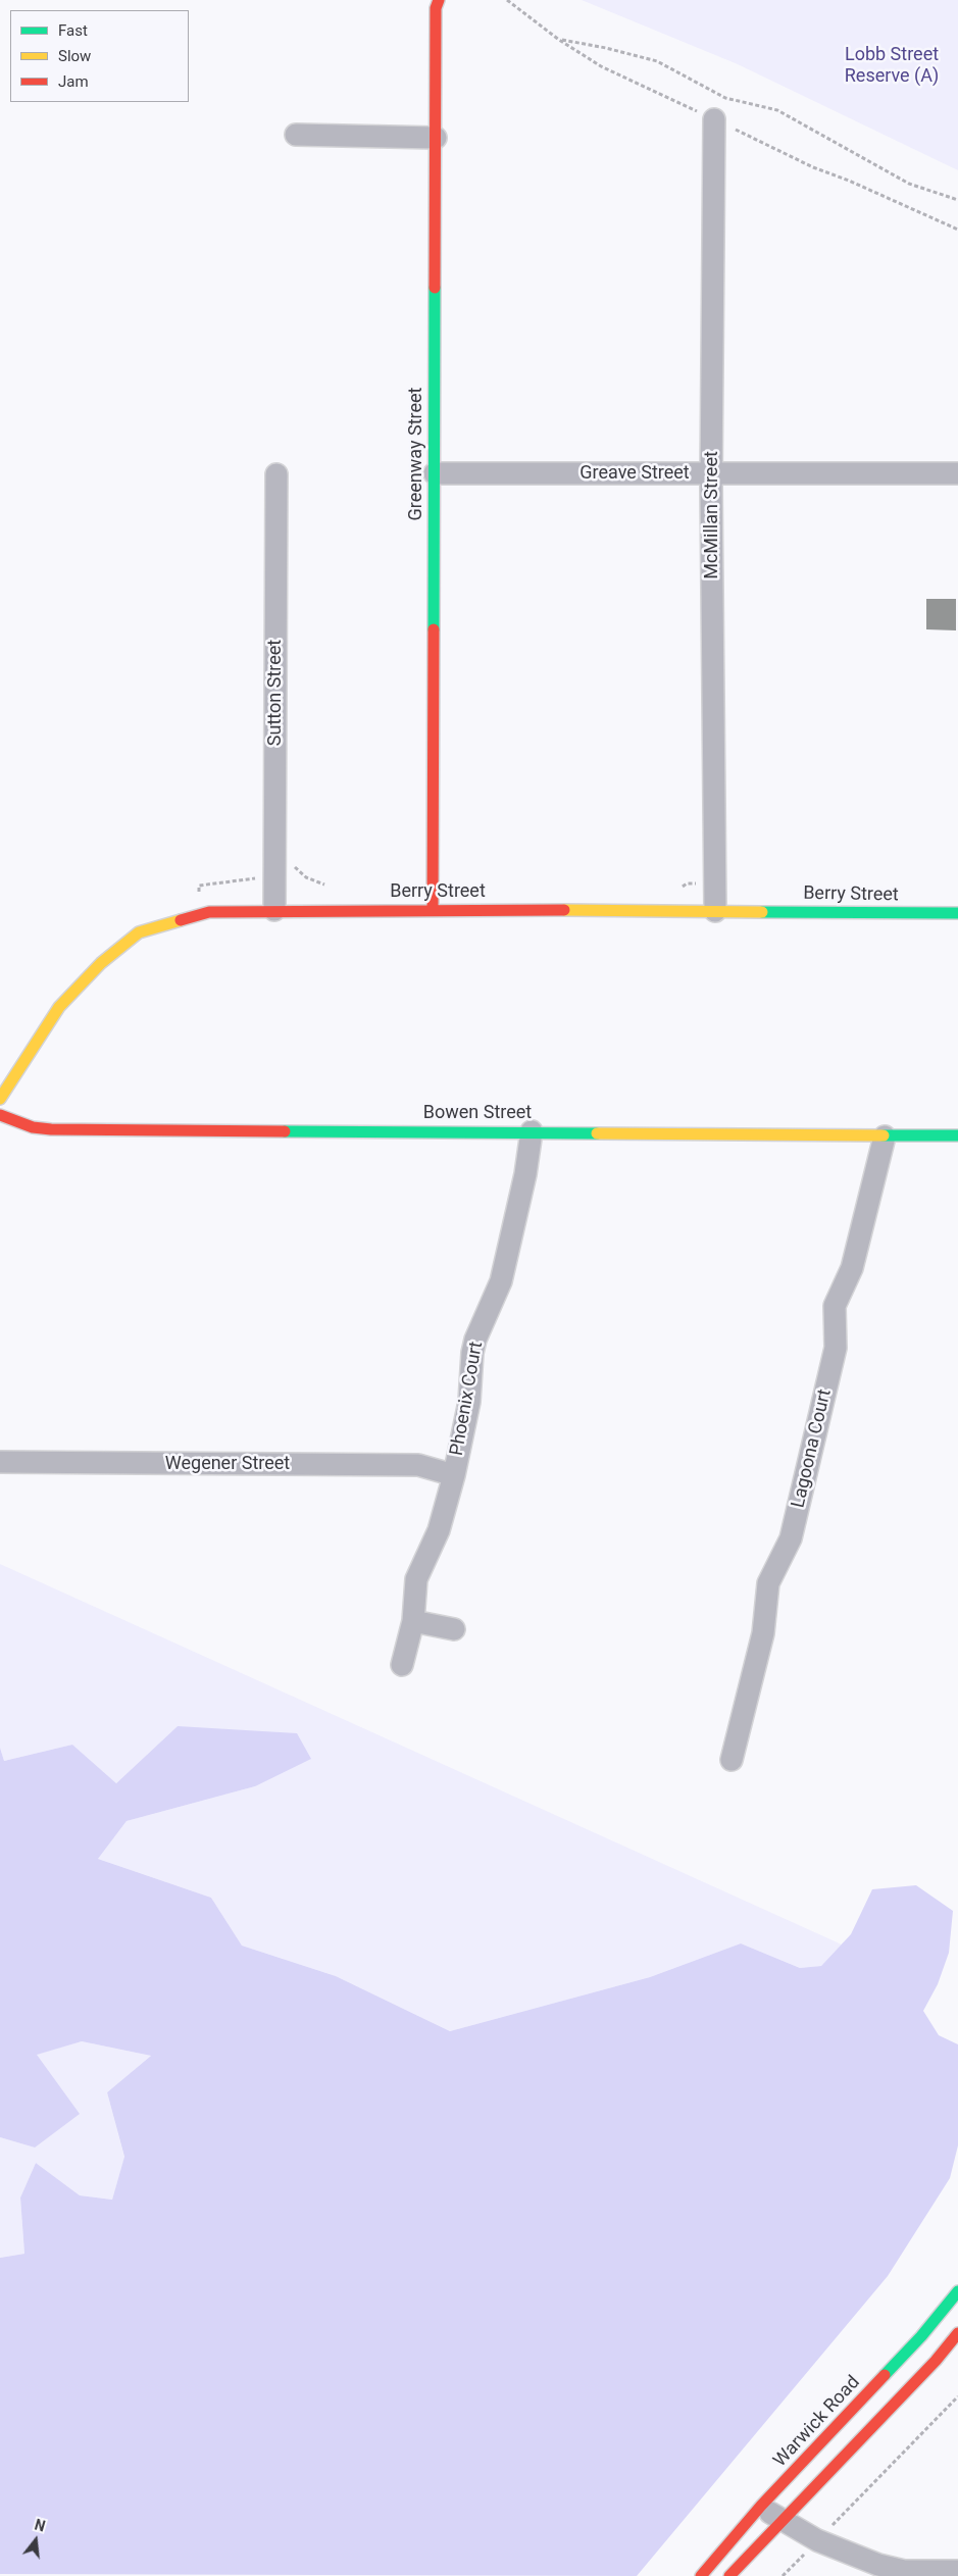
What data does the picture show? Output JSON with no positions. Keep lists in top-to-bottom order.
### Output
{
  "streets": {
    "street": [
      "Greenway Street",
      "Greave Street",
      "McMillan Street",
      "Sutton Street",
      "Berry Street",
      "Bowen Street",
      "Phoenix Court",
      "Lagoona Court",
      "Wegener Street",
      "Warwick Road"
    ]
  },
  "crossings": [
    ["Greenway Street", "Greave Street"],
    ["Greenway Street", "Berry Street"],
    ["Greave Street", "McMillan Street"],
    ["McMillan Street", "Berry Street"],
    ["Sutton Street", "Berry Street"],
    ["Bowen Street", "Phoenix Court"],
    ["Bowen Street", "Lagoona Court"],
    ["Phoenix Court", "Wegener Street"]
  ],
  "parks": ["Lobb Street Reserve (A)"],
  "legend": ["Fast", "Slow", "Jam"],
  "north": "top"
}
